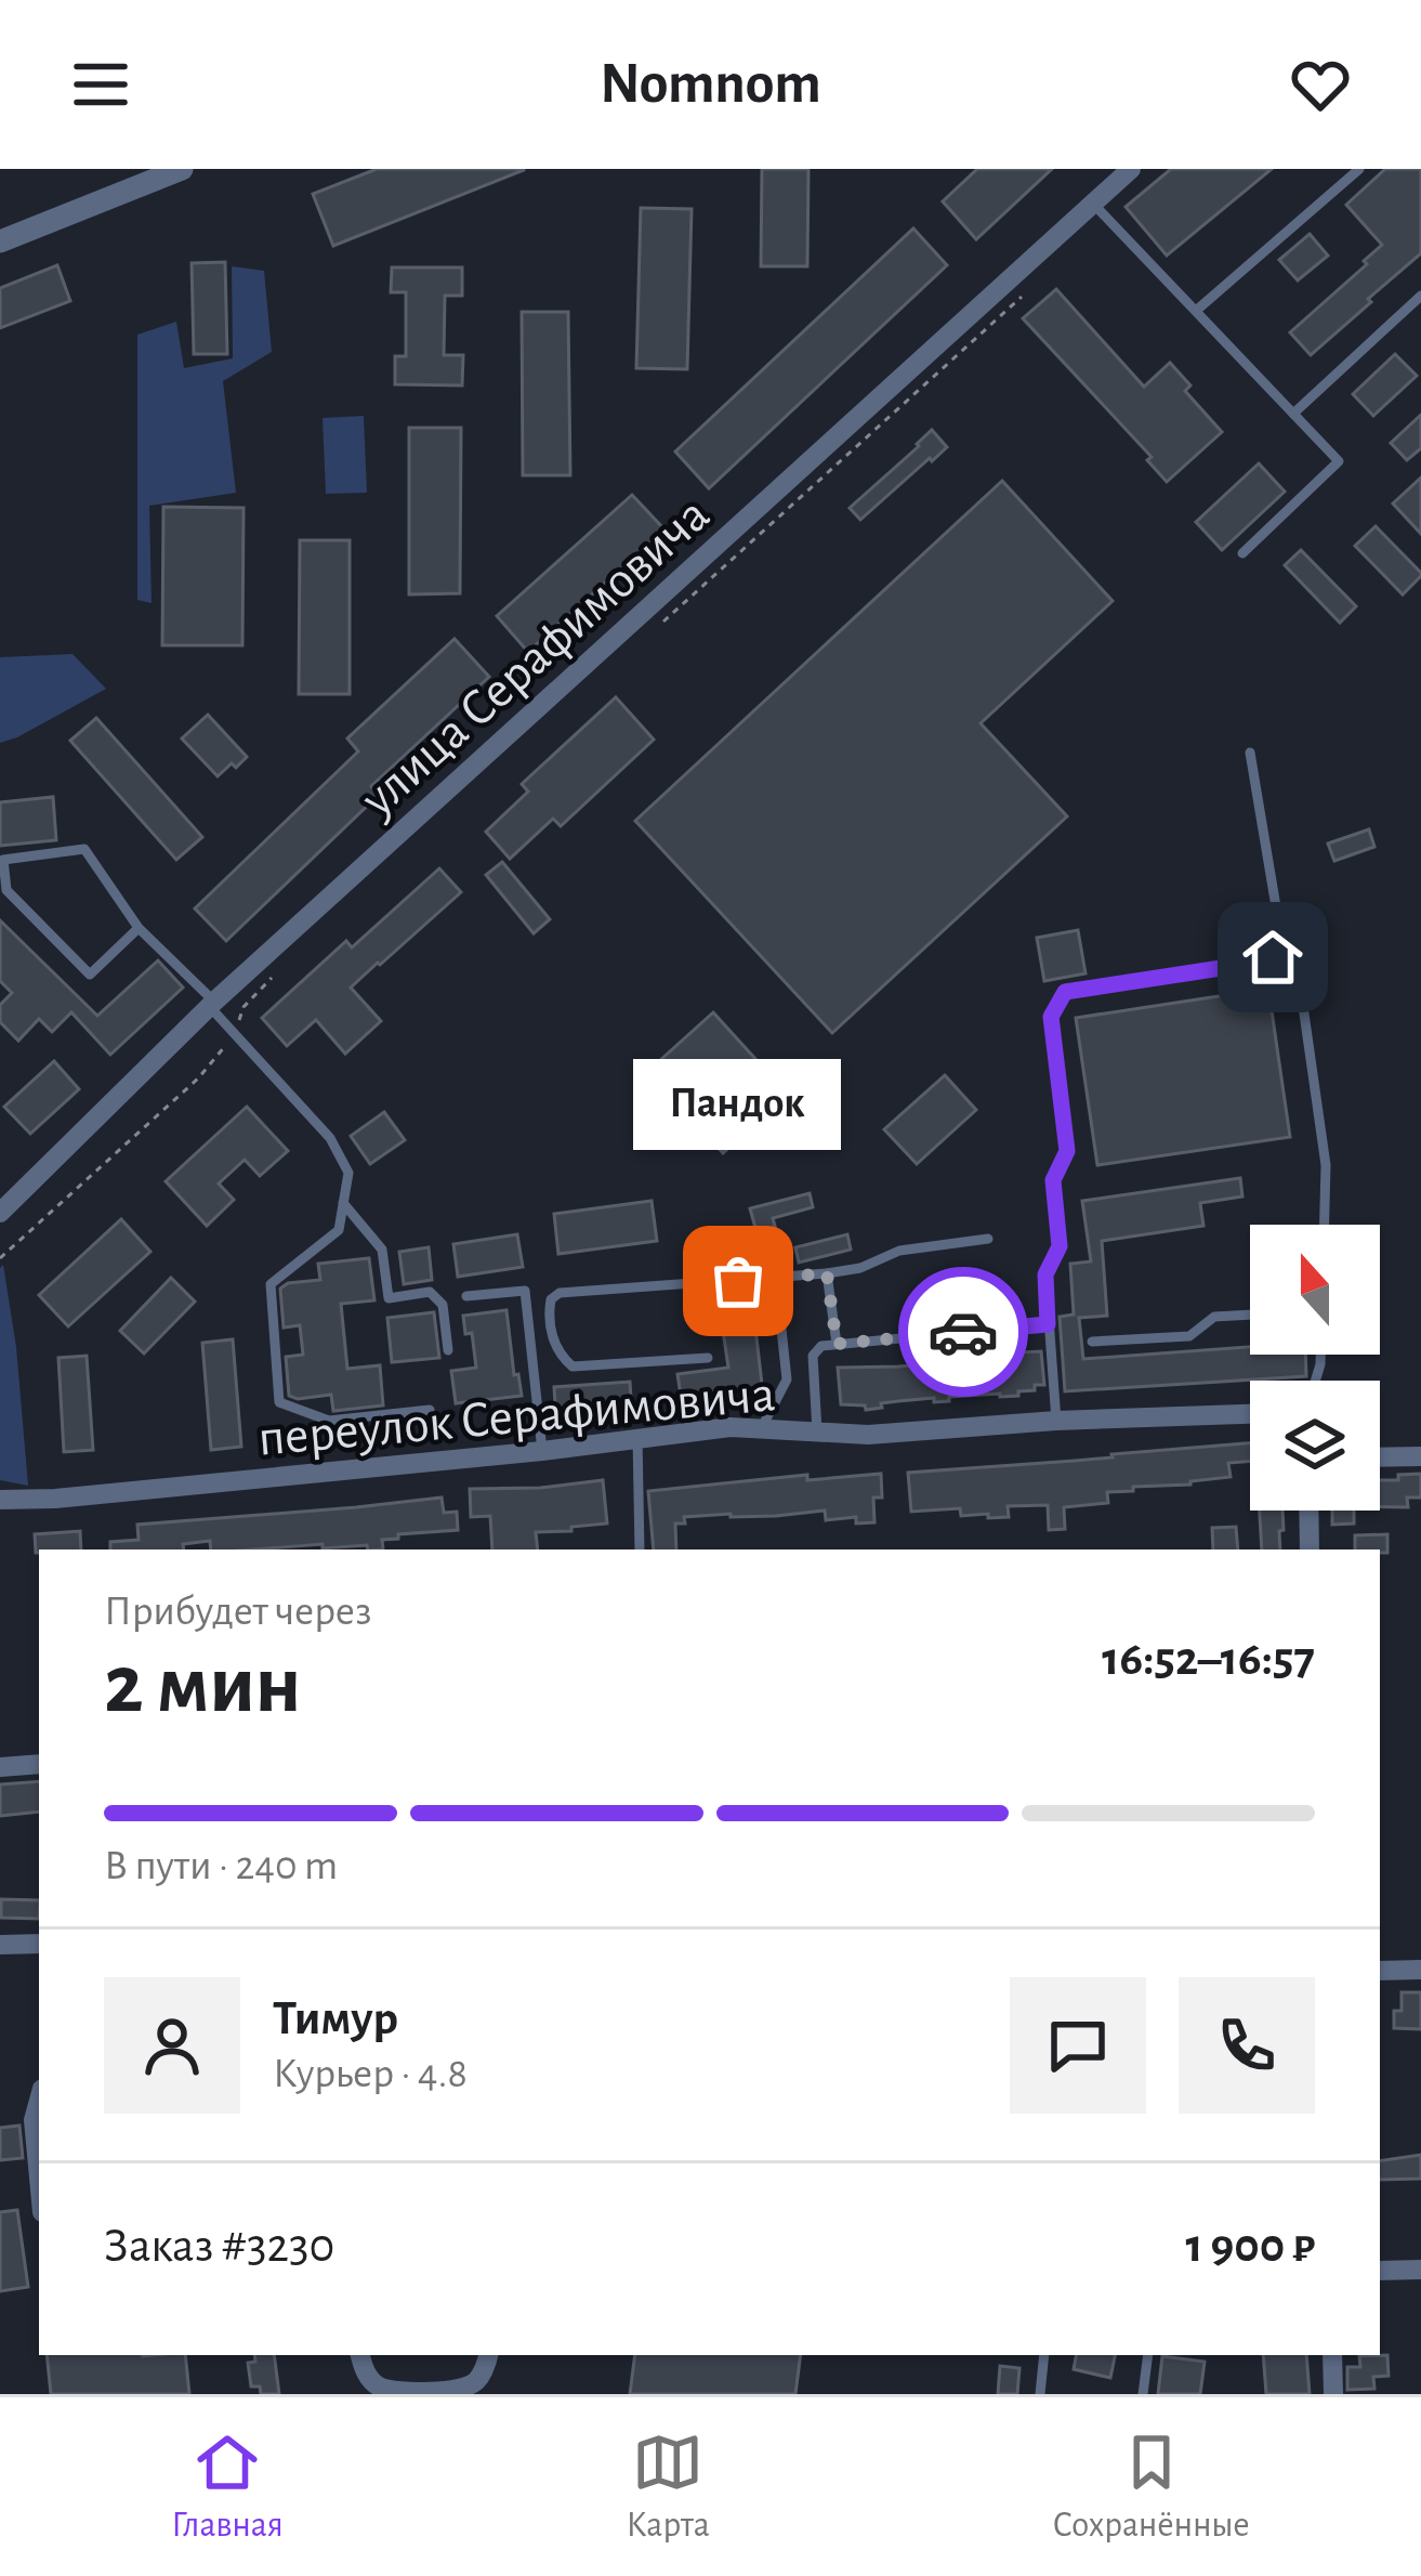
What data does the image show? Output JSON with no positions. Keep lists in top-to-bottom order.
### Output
{
  "streets": {
    "street": ["улица Серафимовича", "переулок Серафимовича"]
  },
  "places": ["Пандок"],
  "north": "top",
  "page": {
    "header": "Nomnom",
    "bubble": "Пандок",
    "heading": ["2 мин", "Прибудет через", "16:52–16:57"],
    "panel": [
      "Тимур",
      "Курьер · 4.8",
      "Заказ #3230",
      "1 900 ₽"
    ],
    "bar": "В пути · 240 m",
    "tabs": ["Главная", "Карта", "Сохранённые"]
  }
}
